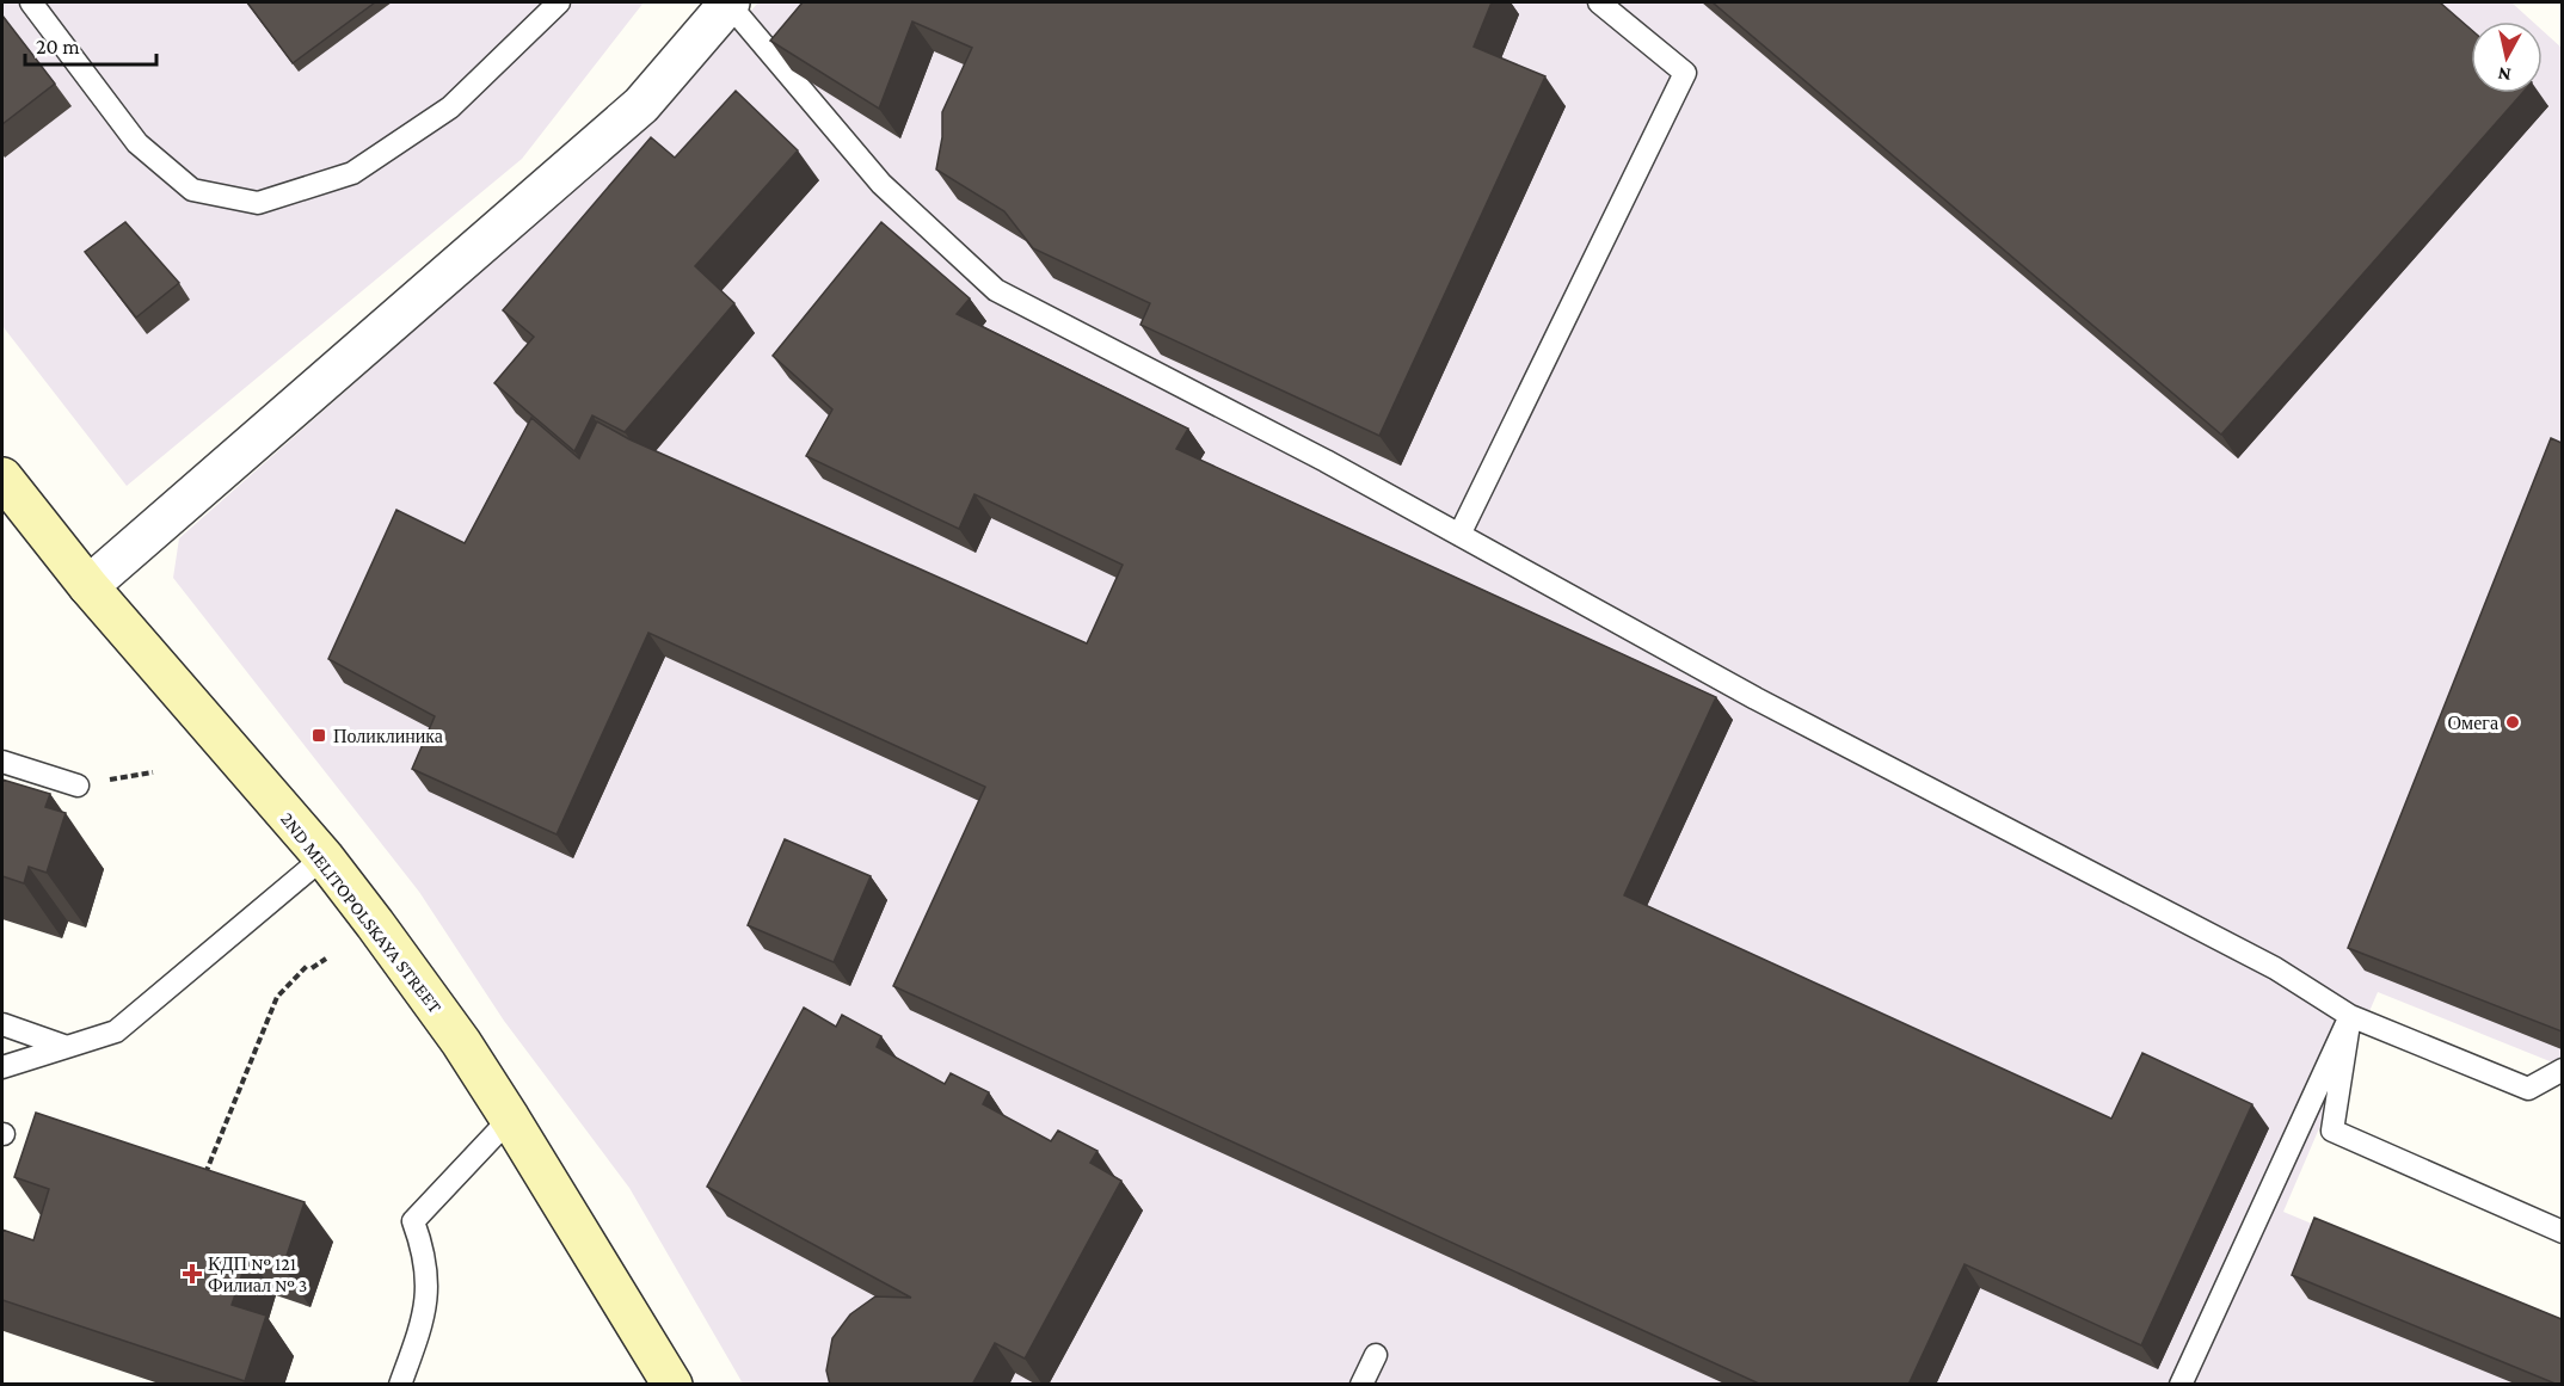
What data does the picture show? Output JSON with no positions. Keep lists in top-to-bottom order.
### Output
{
  "streets": {
    "street": ["2ND MELITOPOLSKAYA STREET"]
  },
  "places": {
    "other": ["Омега"],
    "transit": ["Поликлиника"],
    "health": ["КДП № 121 Филиал № 3"]
  },
  "scale_bar": "20 m",
  "north": "bottom"
}
